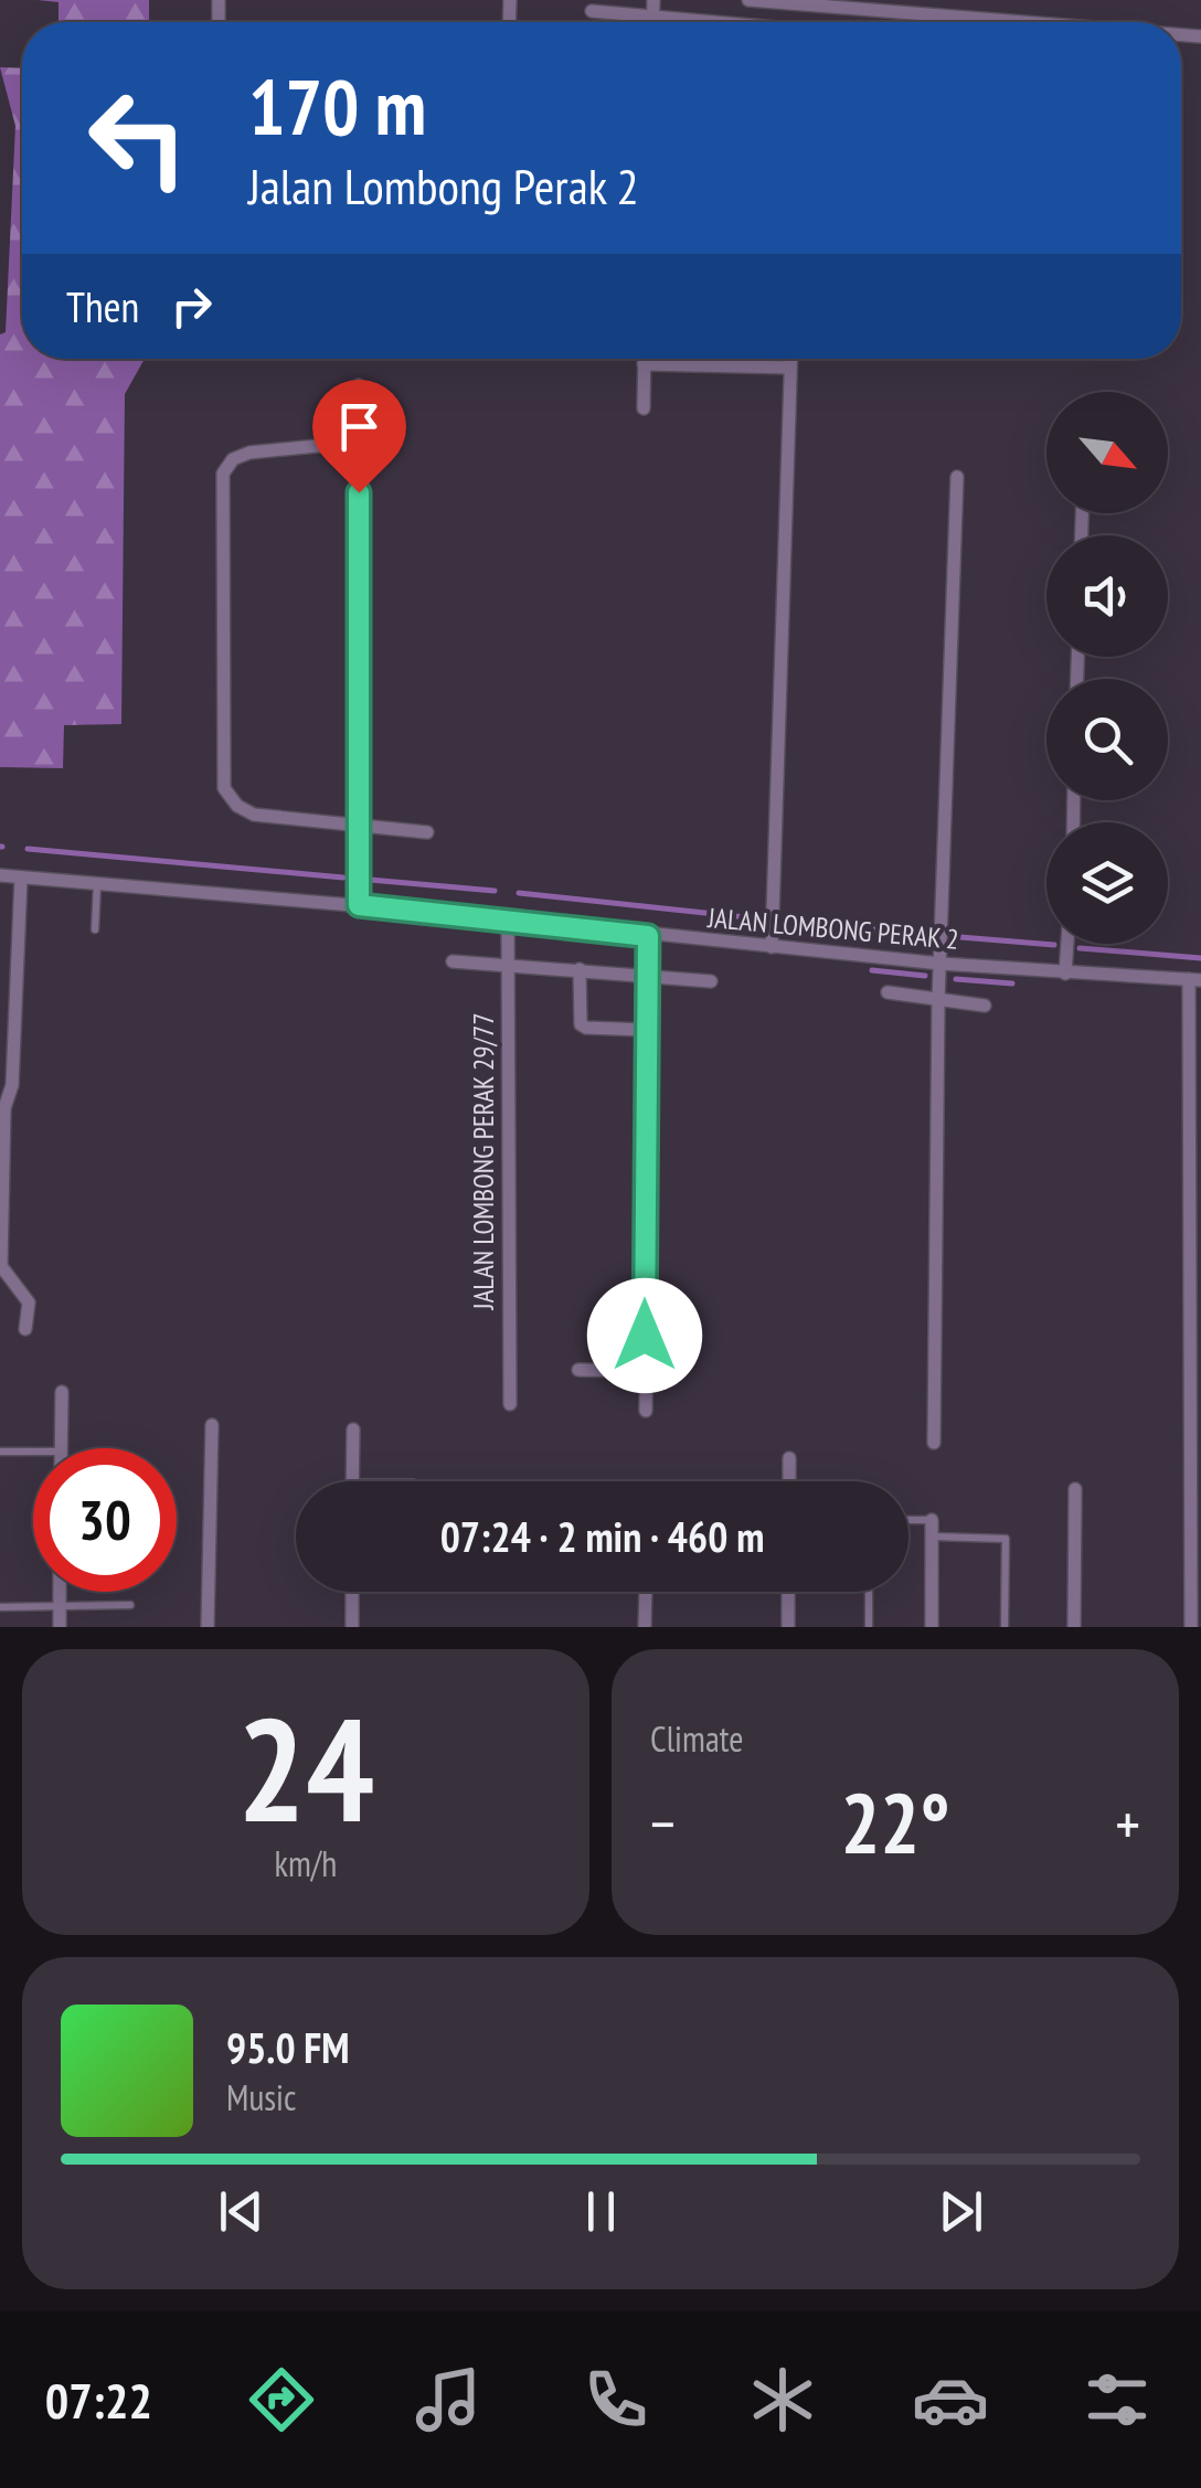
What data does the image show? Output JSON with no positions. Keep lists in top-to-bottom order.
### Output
{
  "streets": {
    "street": ["JALAN LOMBONG PERAK 2", "JALAN LOMBONG PERAK 29/77"]
  },
  "crossings": [
    ["JALAN LOMBONG PERAK 2", "JALAN LOMBONG PERAK 29/77"]
  ],
  "north": "bottom right",
  "page": {
    "turn": ["170 m", "Jalan Lombong Perak 2"],
    "then": "Then",
    "limit": "30",
    "trip": "07:24 · 2 min · 460 m",
    "tile": [
      ["24", "km/h"],
      "Climate"
    ],
    "heat": ["−", "22°", "+"],
    "song": ["95.0 FM", "Music"],
    "tabs": "07:22"
  }
}
